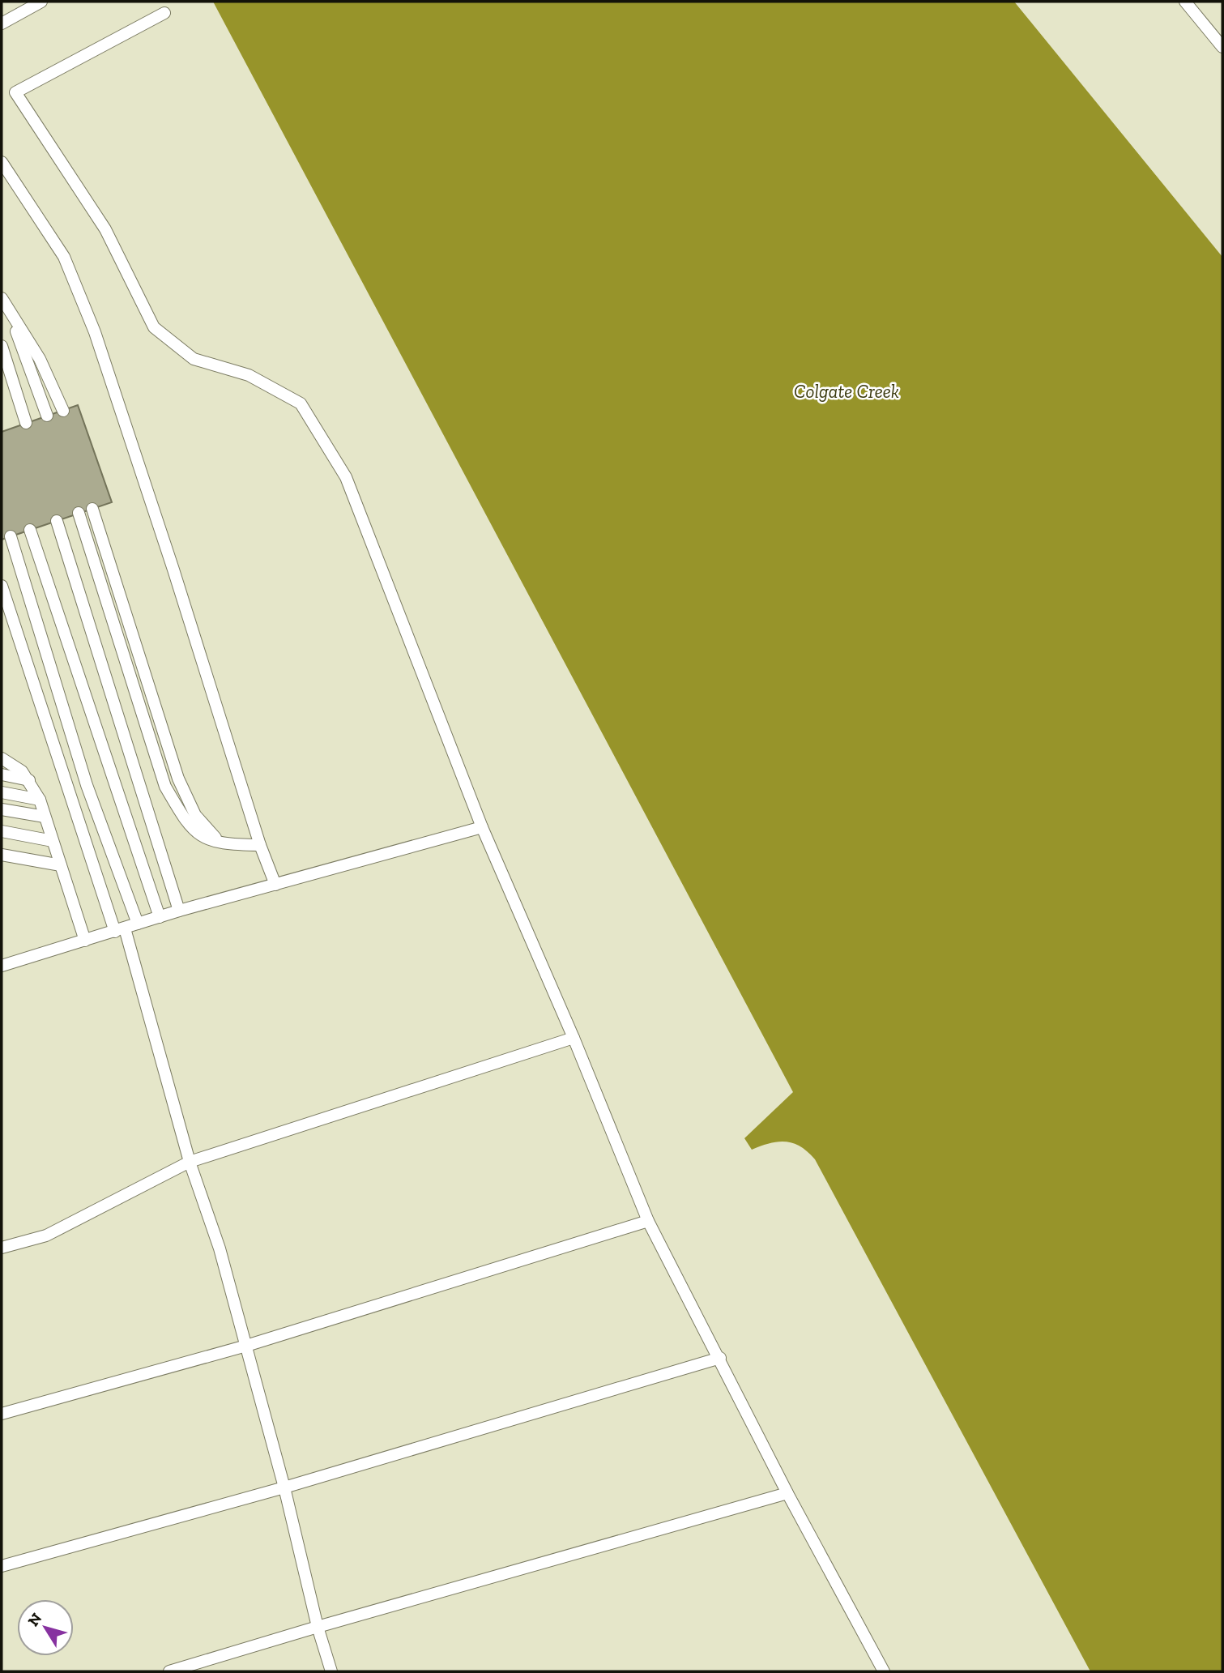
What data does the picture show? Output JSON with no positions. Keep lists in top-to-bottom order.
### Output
{
  "water": ["Colgate Creek"],
  "north": "top left"
}
